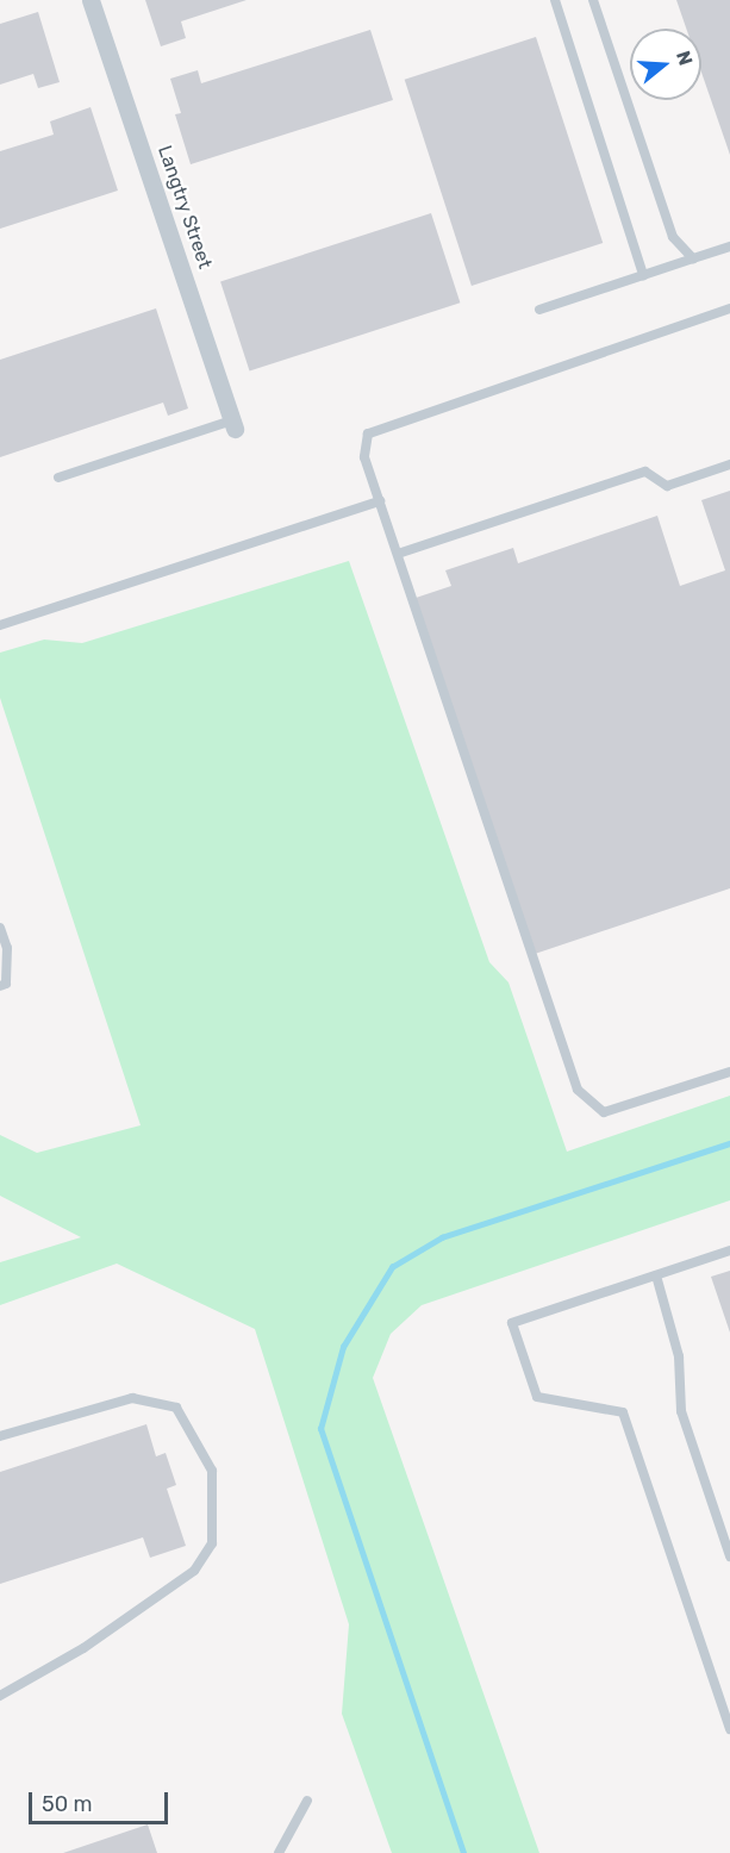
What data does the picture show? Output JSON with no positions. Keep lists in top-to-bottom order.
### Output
{
  "streets": {
    "street": ["Langtry Street"]
  },
  "scale_bar": "50 m",
  "north": "right"
}
